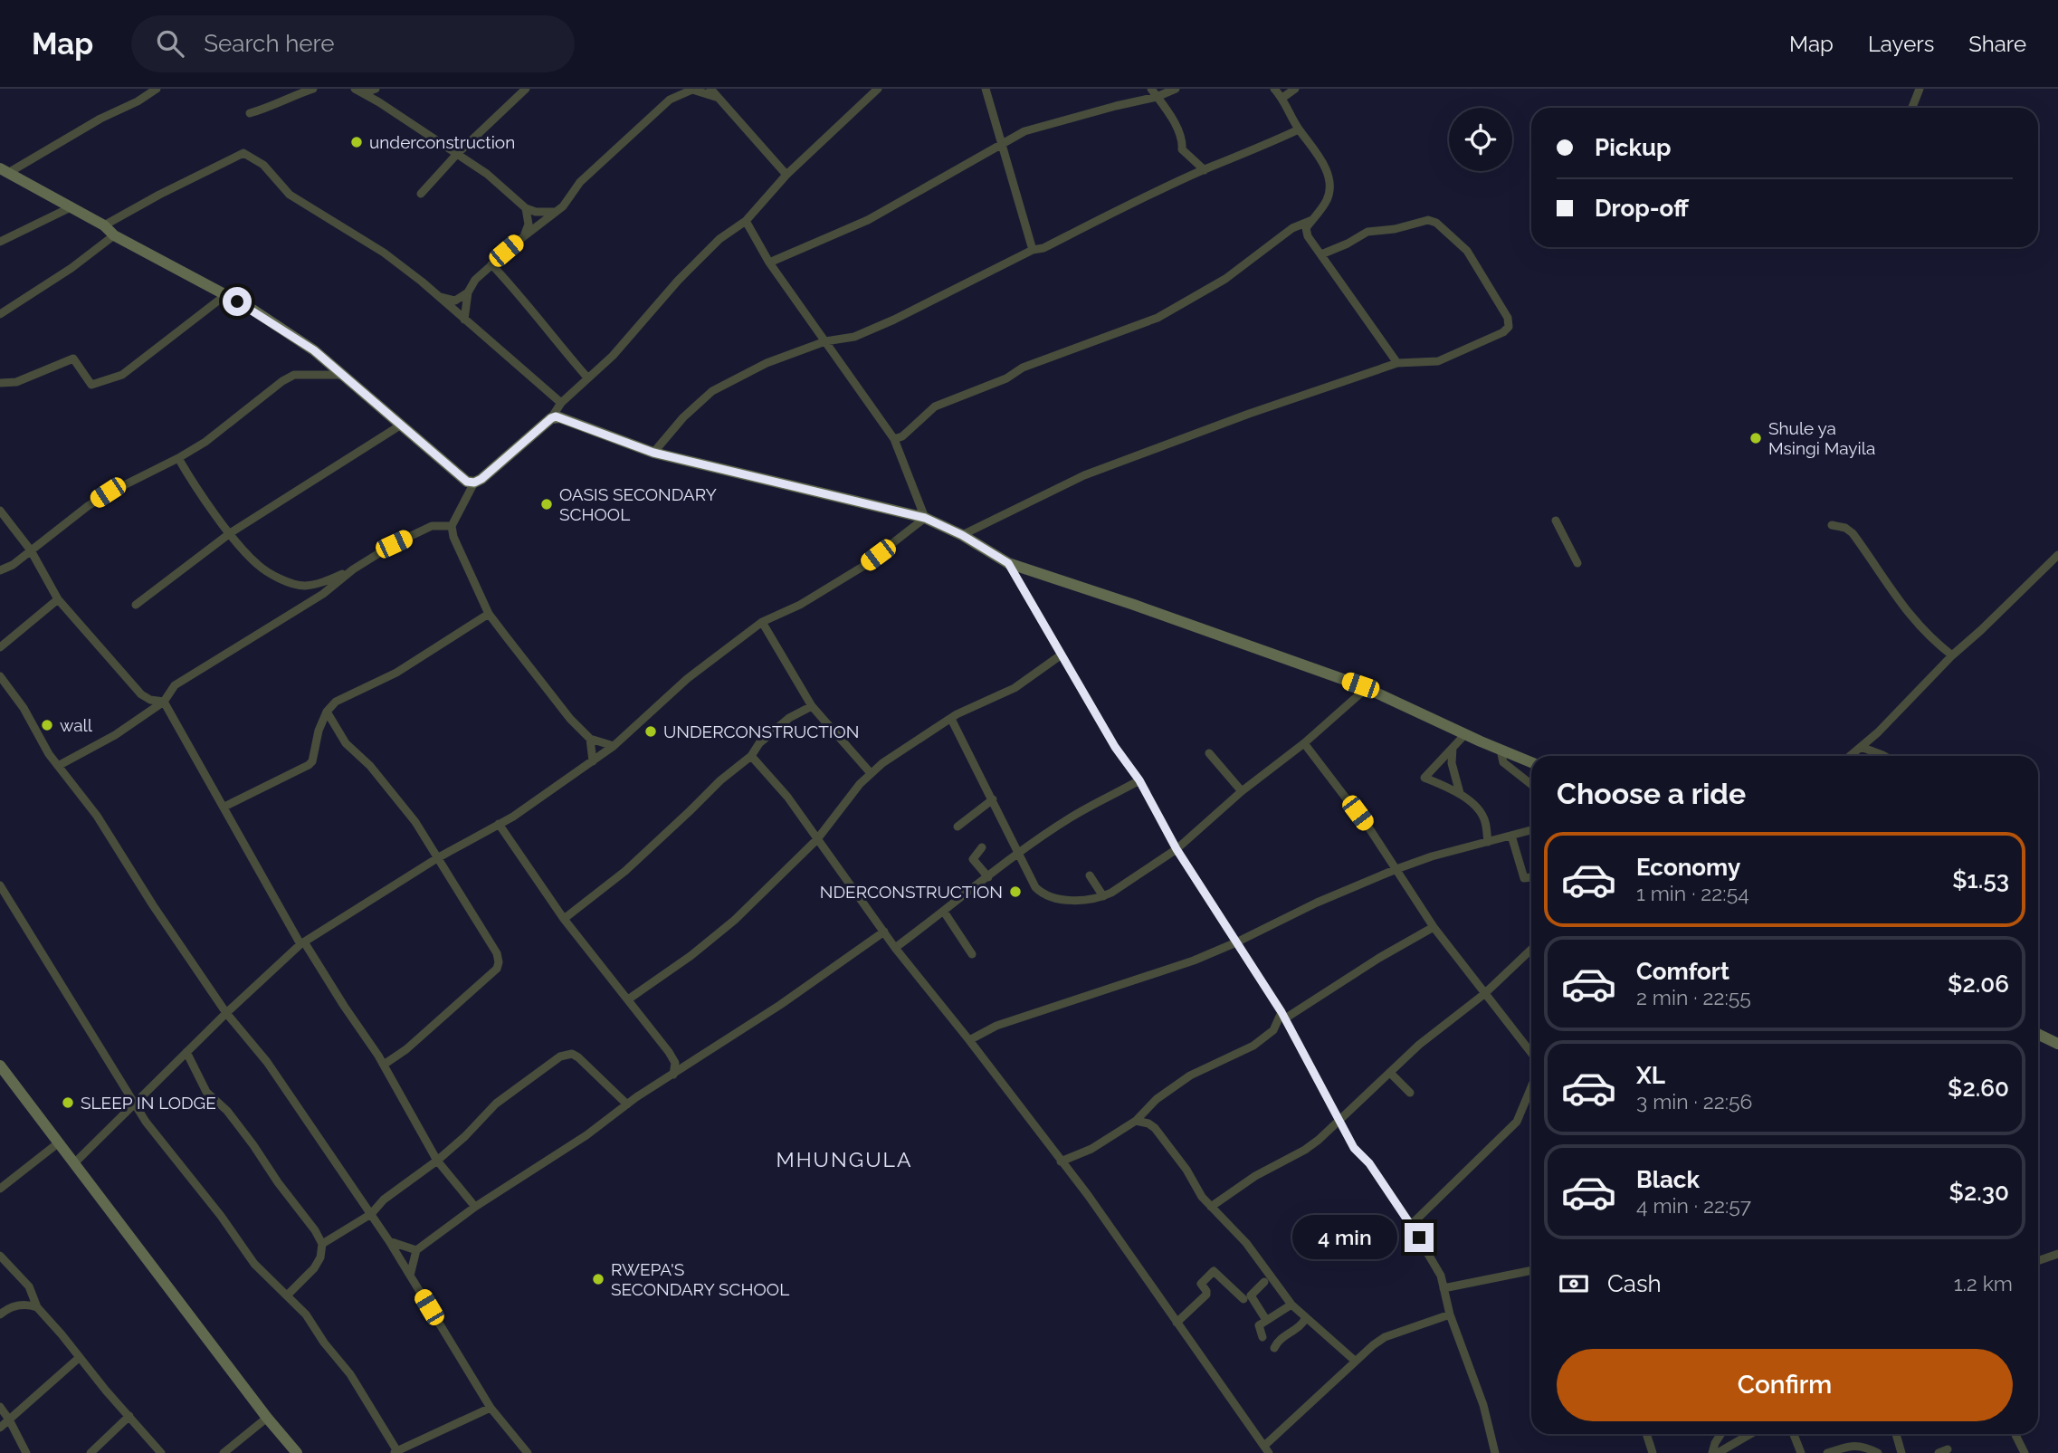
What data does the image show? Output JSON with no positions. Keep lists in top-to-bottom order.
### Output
{
  "districts": ["MHUNGULA"],
  "places": [
    "underconstruction",
    "Shule ya Msingi Mayila",
    "OASIS SECONDARY SCHOOL",
    "wall",
    "UNDERCONSTRUCTION",
    "NDERCONSTRUCTION",
    "SLEEP IN LODGE",
    "RWEPA'S SECONDARY SCHOOL"
  ],
  "page": {
    "header": "Map",
    "search": "Search here",
    "nav": ["Map", "Layers", "Share"],
    "banner": ["Pickup", "Drop-off"],
    "heading": "Choose a ride",
    "list": [
      {
        "name": "Economy",
        "note": "1 min · 22:54",
        "value": "$1.53"
      },
      {
        "name": "Comfort",
        "note": "2 min · 22:55",
        "value": "$2.06"
      },
      {
        "name": "XL",
        "note": "3 min · 22:56",
        "value": "$2.60"
      },
      {
        "name": "Black",
        "note": "4 min · 22:57",
        "value": "$2.30"
      }
    ],
    "bubble": "4 min",
    "pay": ["Cash", "1.2 km"],
    "buttons": "Confirm"
  }
}
